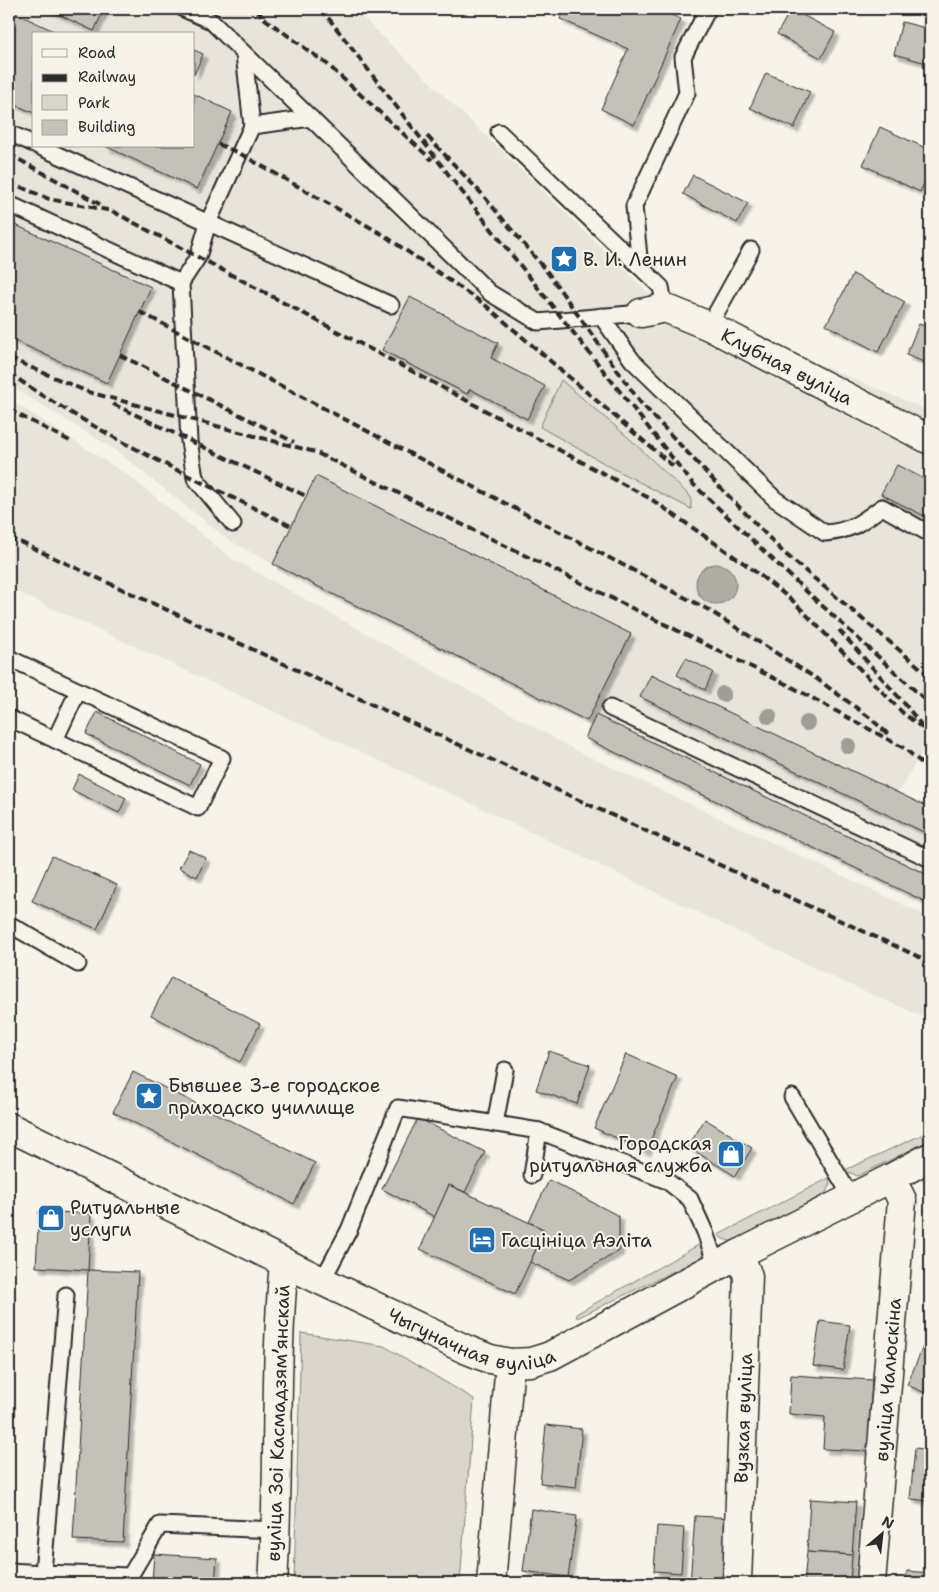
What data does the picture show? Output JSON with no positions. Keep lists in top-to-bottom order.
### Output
{
  "streets": {
    "street": [
      "Клубная вуліца",
      "Чыгуначная вуліца",
      "вуліца Чалюскіна",
      "Вузкая вуліца",
      "вуліца Зоі Касмадзямʼянскай"
    ]
  },
  "crossings": [
    ["Чыгуначная вуліца", "вуліца Чалюскіна"],
    ["Чыгуначная вуліца", "Вузкая вуліца"],
    ["Чыгуначная вуліца", "вуліца Зоі Касмадзямʼянскай"]
  ],
  "places": {
    "place": ["В. И. Ленин", "Бывшее 3-е городское приходско училище"],
    "shop": ["Городская ритуальная служба", "Ритуальные услуги"],
    "hotel": ["Гасцініца Аэліта"]
  },
  "legend": [
    "Road",
    "Railway",
    "Park",
    "Building"
  ],
  "north": "top right"
}
